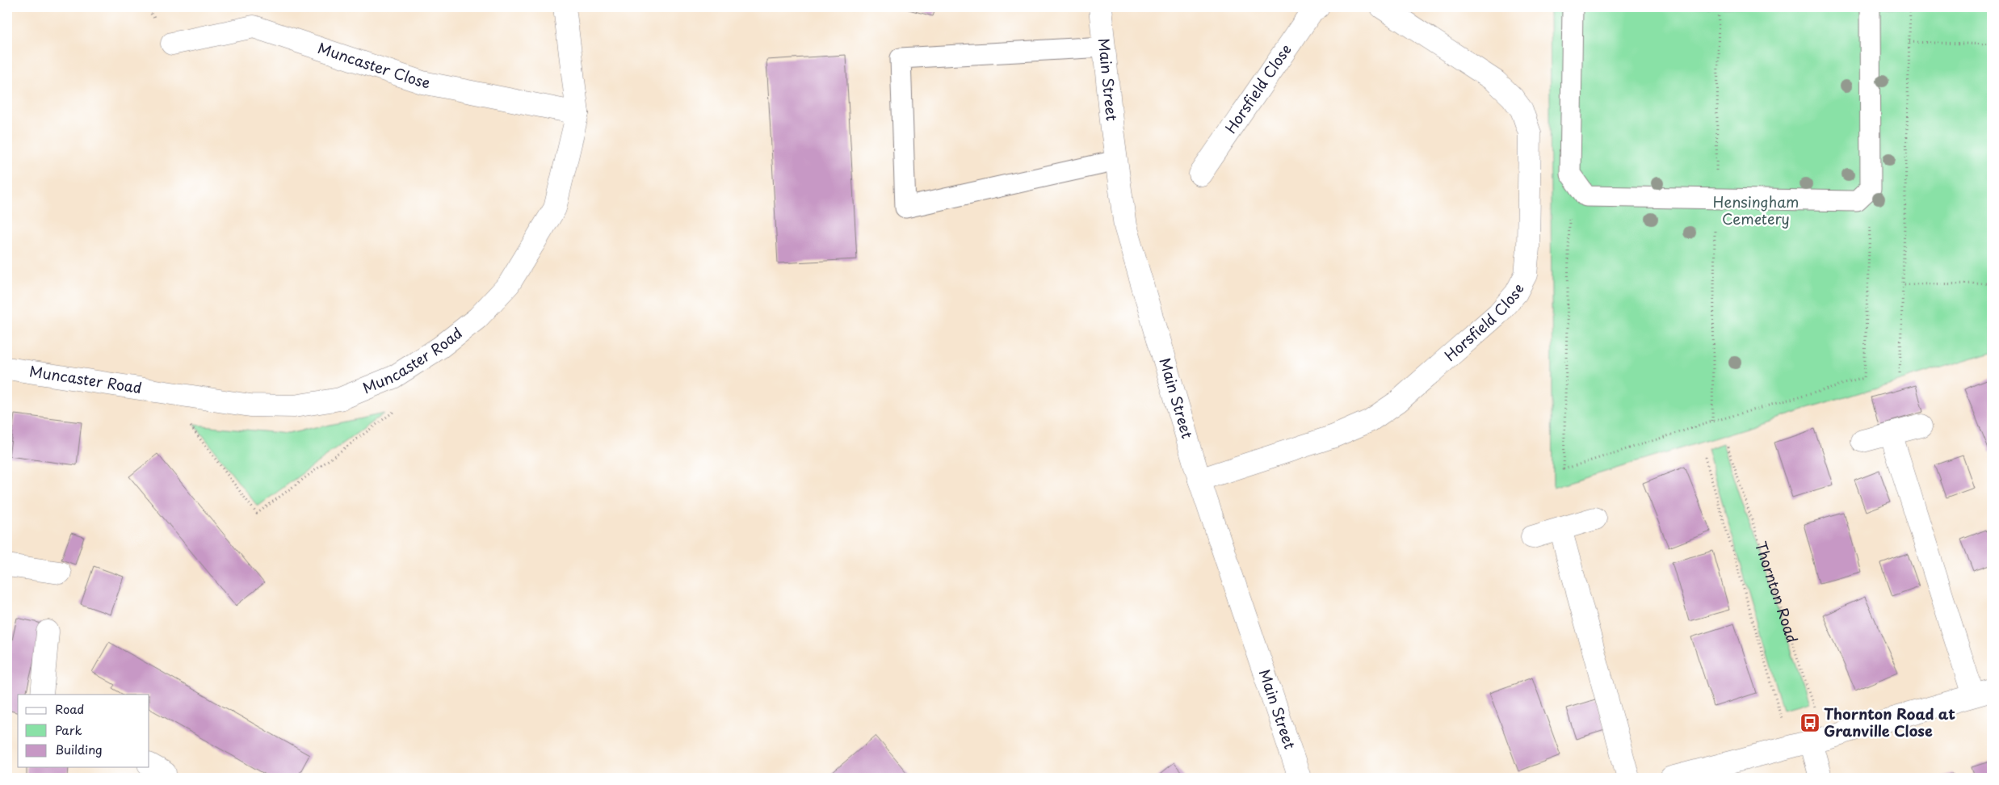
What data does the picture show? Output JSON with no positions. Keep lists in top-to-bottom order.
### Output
{
  "streets": {
    "street": [
      "Muncaster Close",
      "Main Street",
      "Horsfield Close",
      "Muncaster Road"
    ],
    "path": ["Thornton Road"]
  },
  "crossings": [
    ["Muncaster Close", "Muncaster Road"],
    ["Main Street", "Horsfield Close"]
  ],
  "parks": ["Hensingham Cemetery"],
  "places": {
    "bus stop": ["Thornton Road at Granville Close"]
  },
  "legend": ["Road", "Park", "Building"]
}
